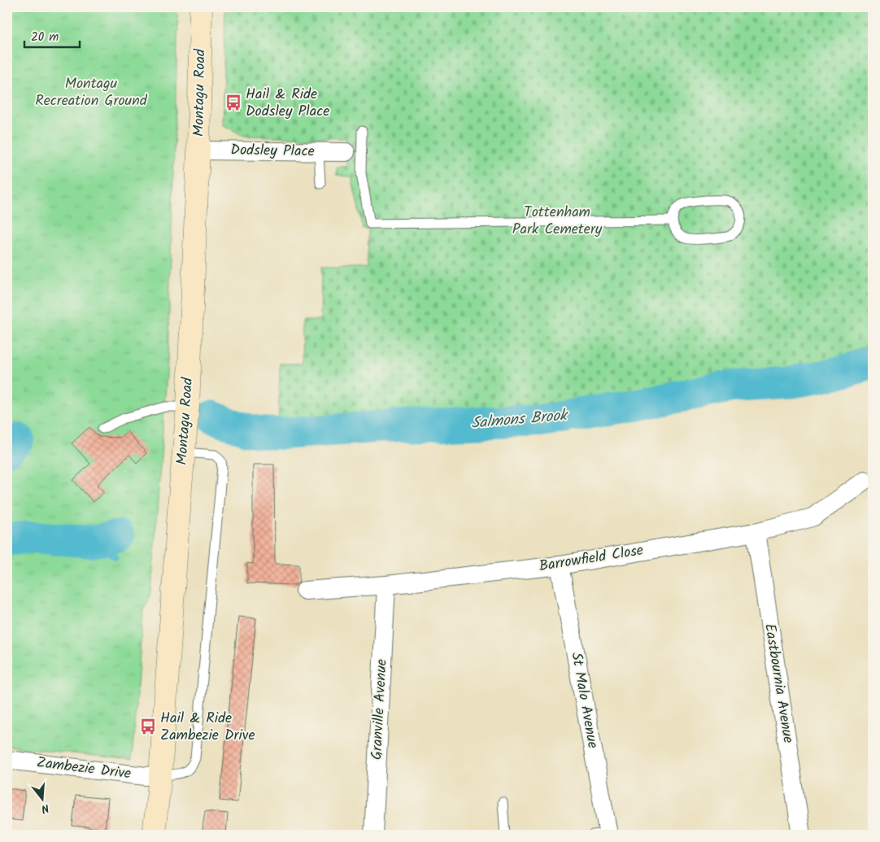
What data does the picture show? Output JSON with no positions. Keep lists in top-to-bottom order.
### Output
{
  "streets": {
    "main road": ["Montagu Road"],
    "street": [
      "Dodsley Place",
      "Barrowfield Close",
      "Eastbournia Avenue",
      "St Malo Avenue",
      "Granville Avenue",
      "Zambezie Drive"
    ]
  },
  "crossings": [
    ["Montagu Road", "Dodsley Place"],
    ["Montagu Road", "Zambezie Drive"],
    ["Barrowfield Close", "Eastbournia Avenue"],
    ["Barrowfield Close", "St Malo Avenue"],
    ["Barrowfield Close", "Granville Avenue"]
  ],
  "water": ["Salmons Brook"],
  "parks": ["Montagu Recreation Ground", "Tottenham Park Cemetery"],
  "places": {
    "bus stop": ["Hail & Ride Dodsley Place", "Hail & Ride Zambezie Drive"]
  },
  "scale_bar": "20 m",
  "north": "bottom"
}
